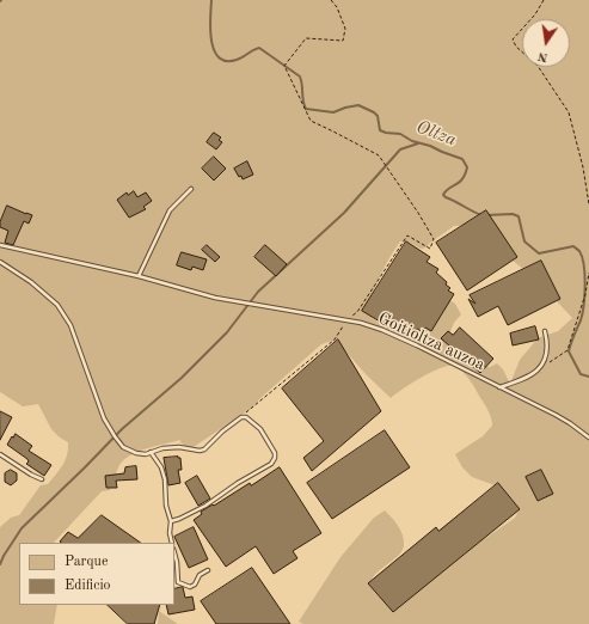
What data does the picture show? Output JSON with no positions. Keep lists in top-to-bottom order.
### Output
{
  "streets": {
    "lane": ["Goitioltza auzoa"]
  },
  "water": ["Oltza"],
  "legend": ["Parque", "Edificio"],
  "north": "bottom"
}
